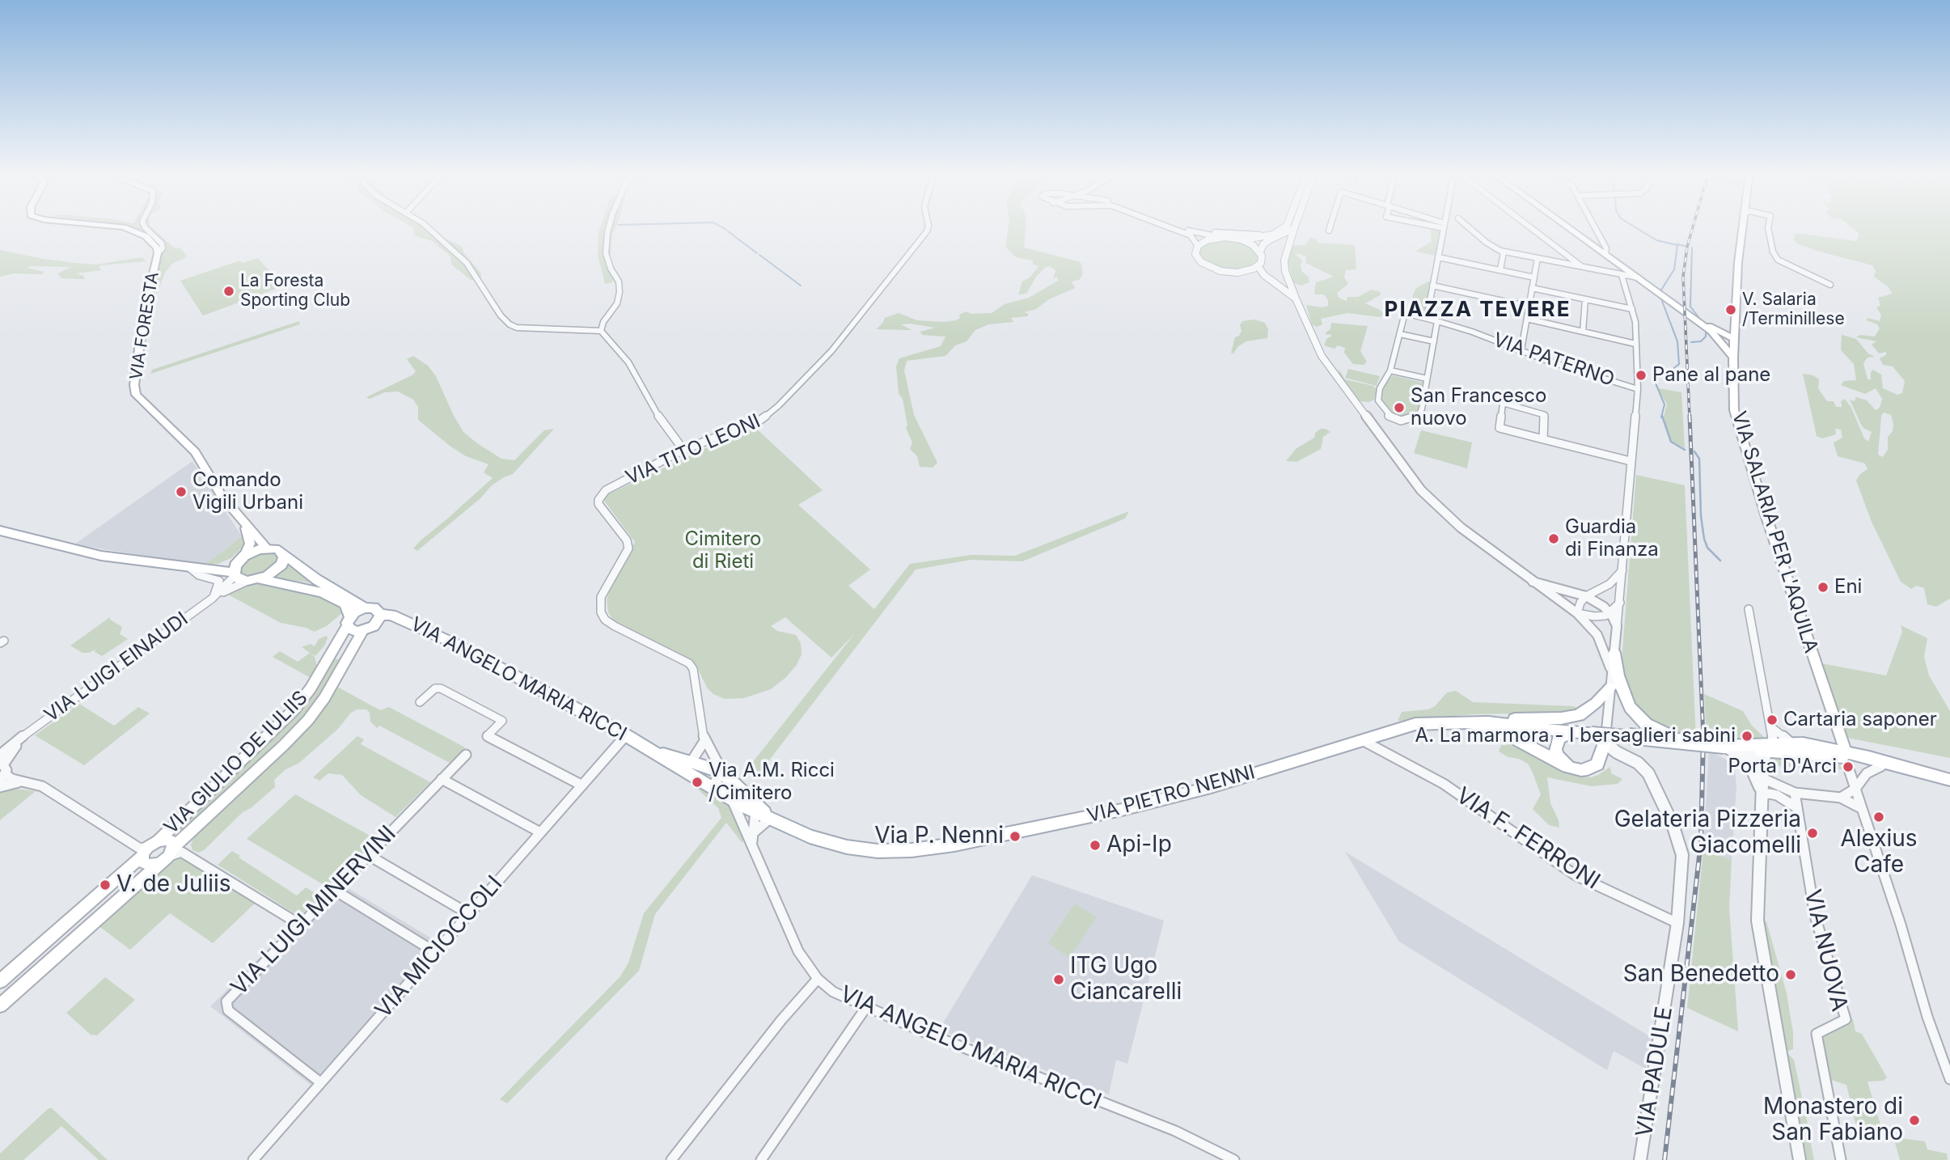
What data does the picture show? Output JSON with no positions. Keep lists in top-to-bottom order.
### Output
{
  "streets": {
    "main road": [
      "VIA FORESTA",
      "VIA SALARIA PER L'AQUILA",
      "VIA ANGELO MARIA RICCI",
      "VIA GIULIO DE IULIIS",
      "VIA PIETRO NENNI"
    ],
    "street": [
      "VIA PATERNO",
      "VIA TITO LEONI",
      "VIA LUIGI EINAUDI",
      "VIA F. FERRONI",
      "VIA LUIGI MINERVINI",
      "VIA MICIOCCOLI",
      "VIA NUOVA",
      "VIA PADULE"
    ]
  },
  "crossings": [
    ["VIA TITO LEONI", "VIA ANGELO MARIA RICCI"],
    ["VIA ANGELO MARIA RICCI", "VIA PIETRO NENNI"],
    ["VIA ANGELO MARIA RICCI", "VIA MICIOCCOLI"],
    ["VIA PIETRO NENNI", "VIA F. FERRONI"],
    ["VIA F. FERRONI", "VIA PADULE"],
    ["VIA LUIGI MINERVINI", "VIA MICIOCCOLI"]
  ],
  "districts": ["PIAZZA TEVERE"],
  "parks": ["Cimitero di Rieti"],
  "places": [
    "La Foresta Sporting Club",
    "V. Salaria /Terminillese",
    "Pane al pane",
    "San Francesco nuovo",
    "Comando Vigili Urbani",
    "Guardia di Finanza",
    "Eni",
    "Cartaria saponer",
    "A. La marmora - I bersaglieri sabini",
    "Porta D'Arci",
    "Via A.M. Ricci /Cimitero",
    "Alexius Cafe",
    "Gelateria Pizzeria Giacomelli",
    "Via P. Nenni",
    "Api-Ip",
    "V. de Juliis",
    "San Benedetto",
    "ITG Ugo Ciancarelli",
    "Monastero di San Fabiano"
  ]
}
